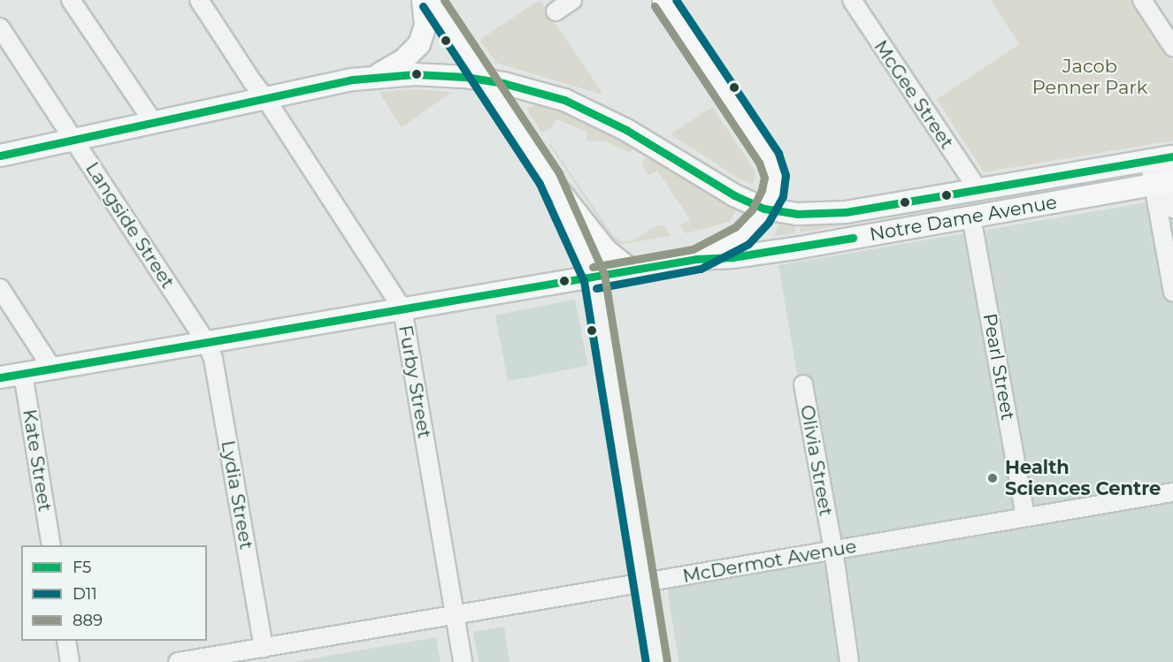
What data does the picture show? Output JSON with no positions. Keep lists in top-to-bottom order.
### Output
{
  "streets": {
    "main road": ["Notre Dame Avenue"],
    "street": [
      "McGee Street",
      "Langside Street",
      "Pearl Street",
      "Furby Street",
      "Kate Street",
      "Olivia Street",
      "Lydia Street",
      "McDermot Avenue"
    ]
  },
  "crossings": [
    ["McGee Street", "Notre Dame Avenue"],
    ["Notre Dame Avenue", "Langside Street"],
    ["Notre Dame Avenue", "Pearl Street"],
    ["Notre Dame Avenue", "Furby Street"],
    ["Notre Dame Avenue", "Kate Street"],
    ["Notre Dame Avenue", "Lydia Street"],
    ["Langside Street", "Lydia Street"],
    ["Pearl Street", "McDermot Avenue"],
    ["Furby Street", "McDermot Avenue"],
    ["Olivia Street", "McDermot Avenue"],
    ["Lydia Street", "McDermot Avenue"]
  ],
  "parks": ["Jacob Penner Park"],
  "places": ["Health Sciences Centre"],
  "lines": ["transit line D11", "transit line 889", "transit line F5"],
  "legend": ["F5", "D11", "889"]
}
